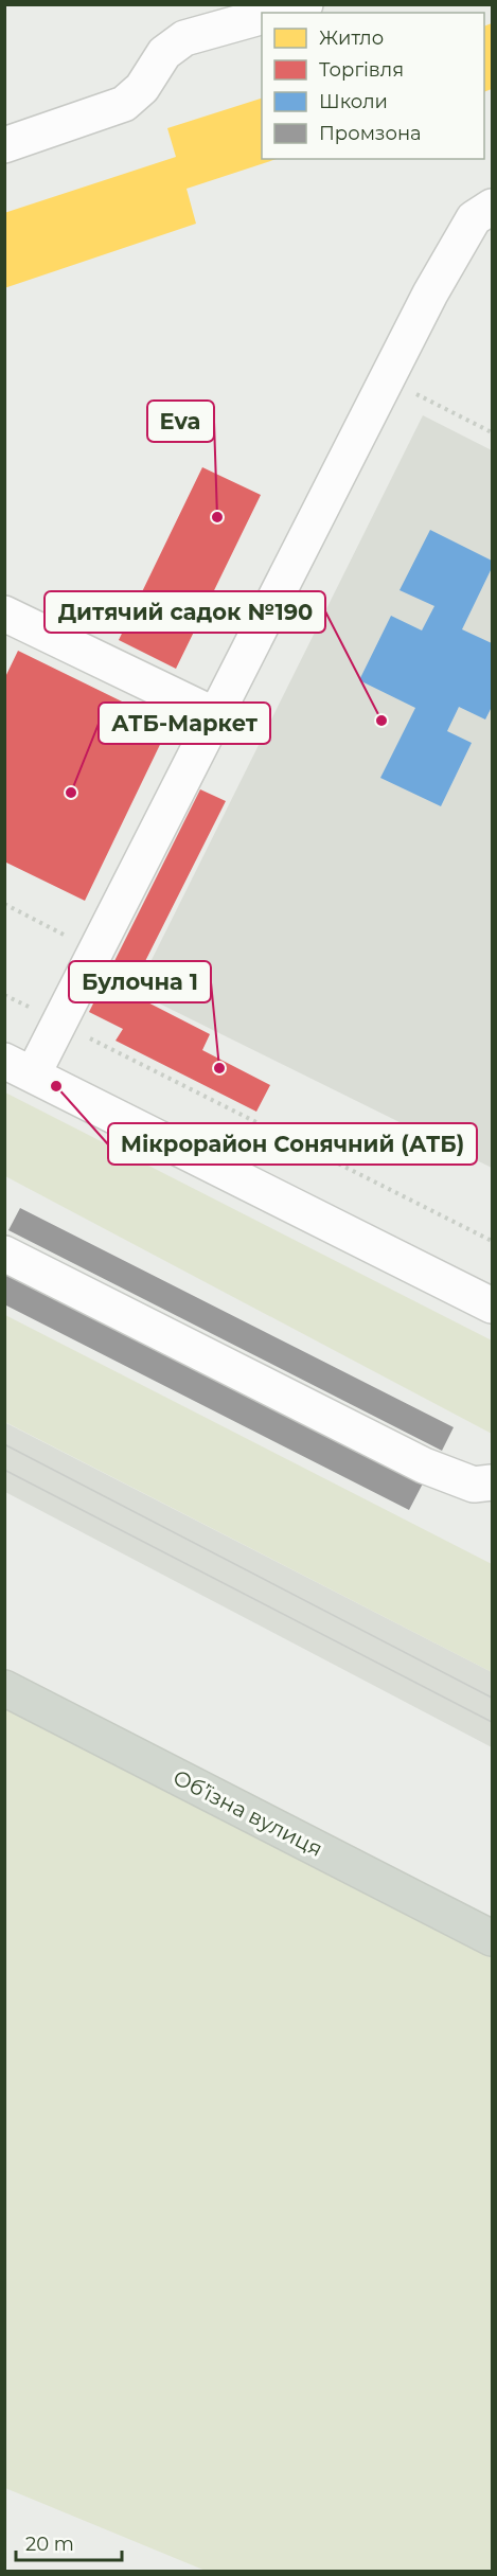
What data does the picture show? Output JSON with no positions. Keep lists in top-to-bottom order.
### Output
{
  "streets": {
    "main road": ["Обʼїзна вулиця"]
  },
  "places": [
    "Eva",
    "Дитячий садок №190",
    "АТБ-Маркет",
    "Булочна 1",
    "Мікрорайон Сонячний (АТБ)"
  ],
  "legend": [
    "Житло",
    "Торгівля",
    "Школи",
    "Промзона"
  ],
  "scale_bar": "20 m"
}
